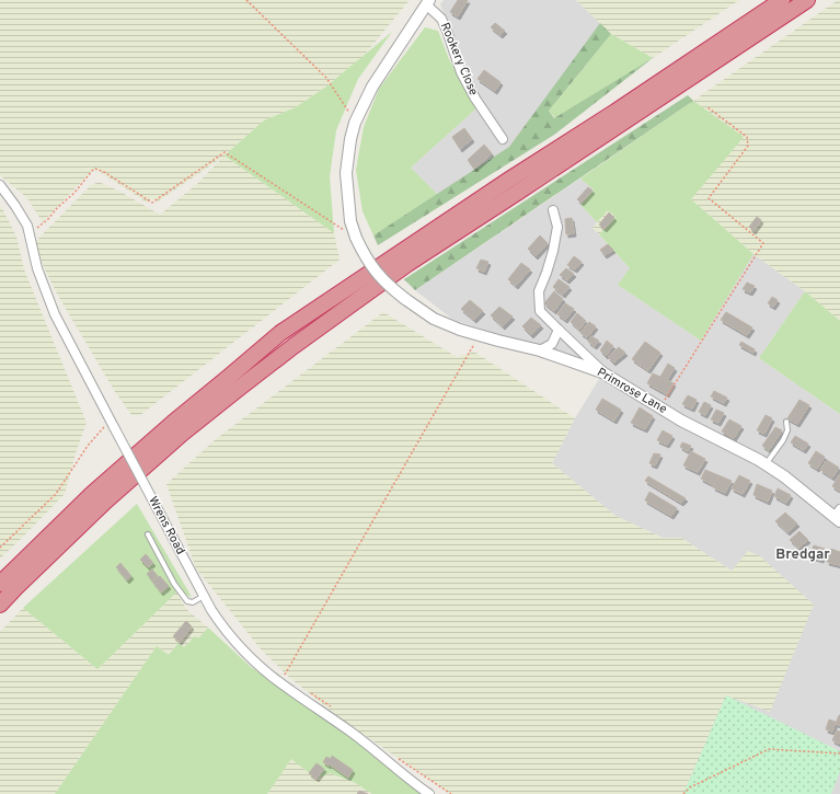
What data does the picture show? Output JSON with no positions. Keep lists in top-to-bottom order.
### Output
{
  "streets": {
    "street": ["Rookery Close", "Primrose Lane", "Wrens Road"]
  },
  "crossings": [
    ["Rookery Close", "Primrose Lane"]
  ],
  "districts": ["Bredgar"]
}
